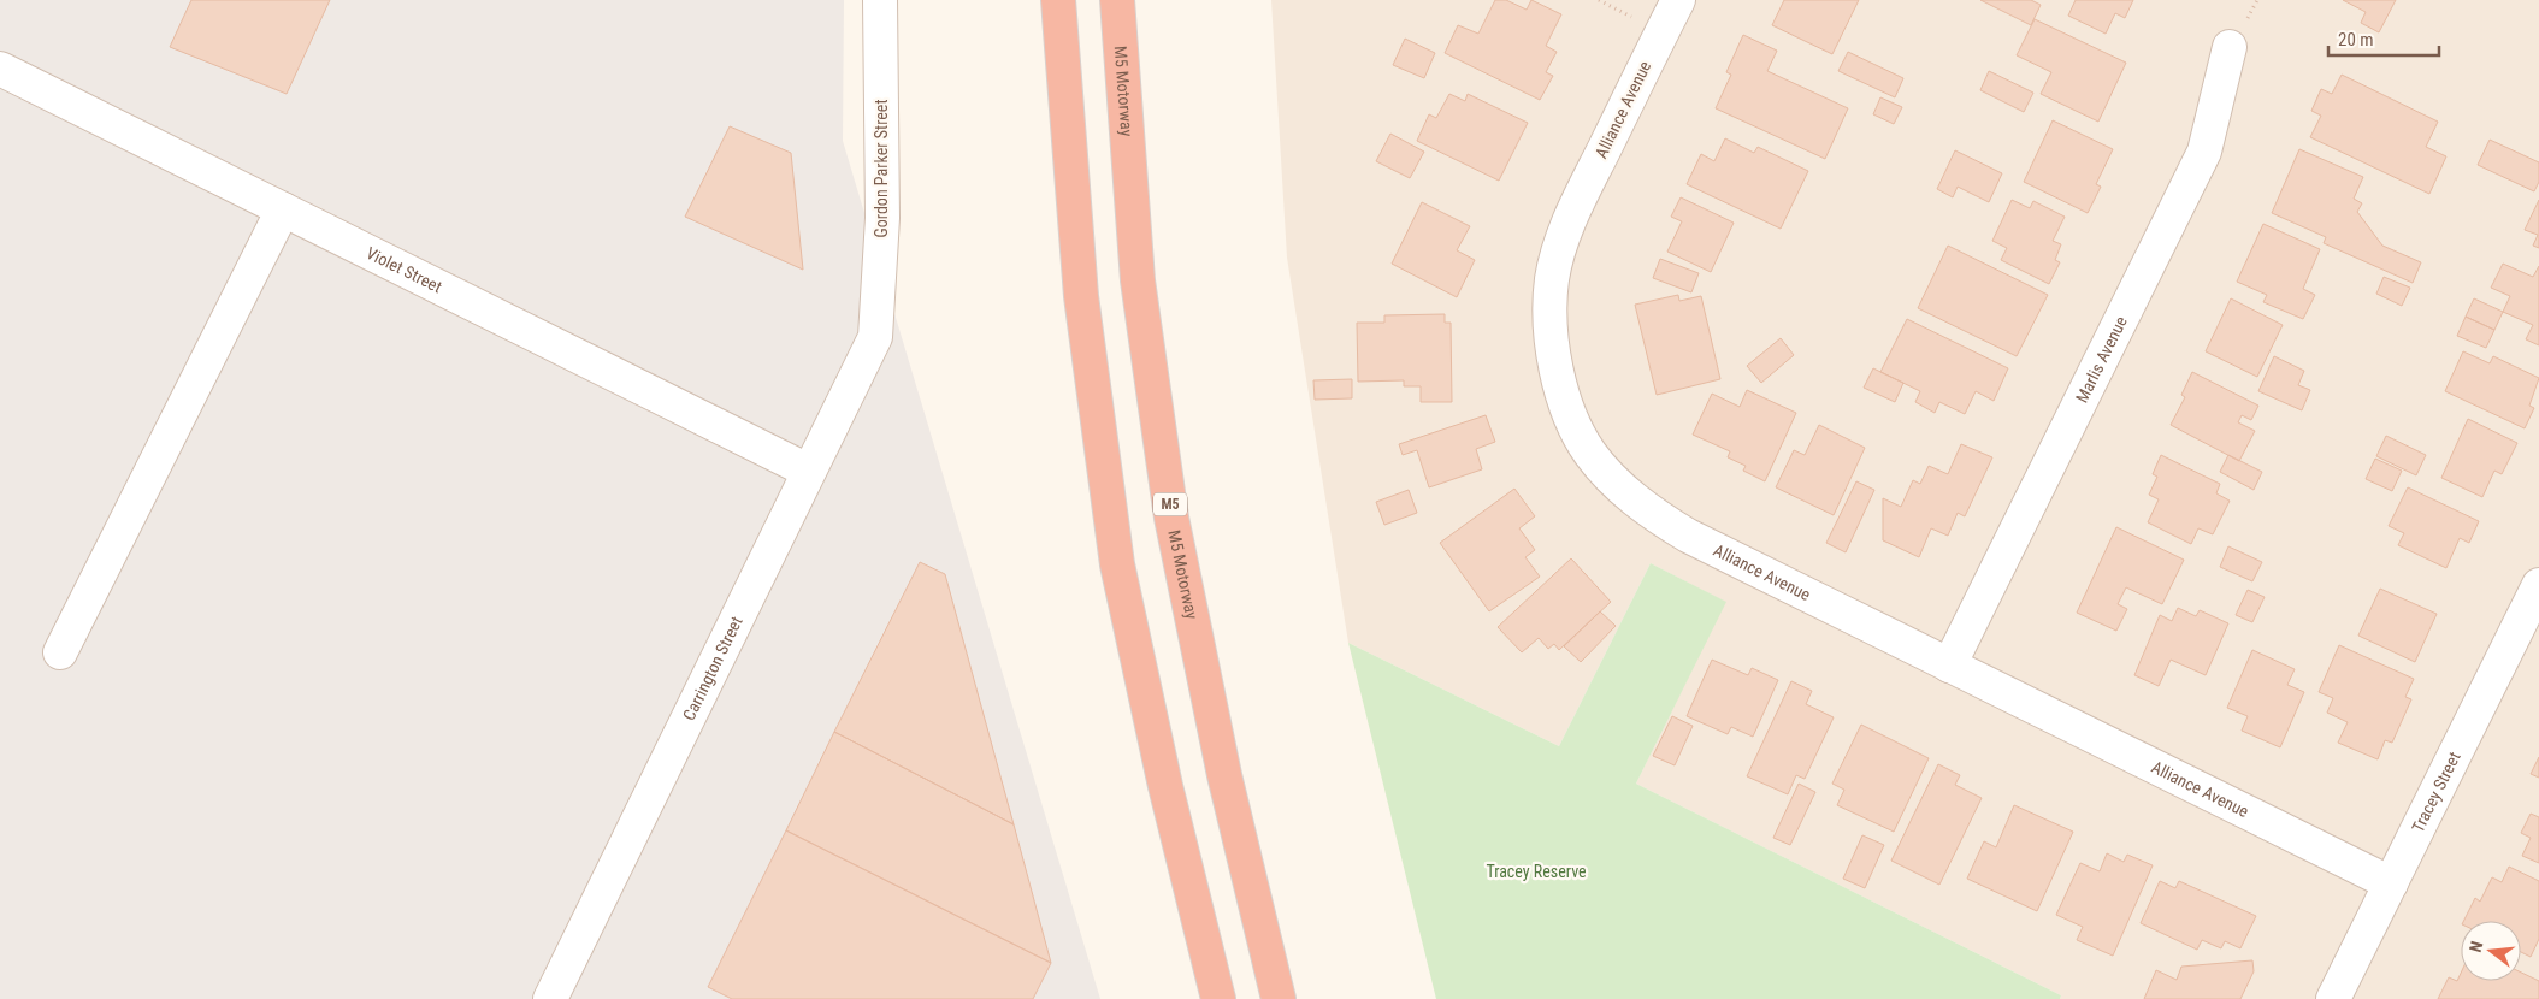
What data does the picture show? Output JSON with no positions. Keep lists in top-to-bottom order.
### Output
{
  "streets": {
    "highway": ["M5 Motorway", "M5"],
    "street": [
      "Alliance Avenue",
      "Gordon Parker Street",
      "Violet Street",
      "Marlis Avenue",
      "Carrington Street",
      "Tracey Street"
    ]
  },
  "crossings": [
    ["Alliance Avenue", "Marlis Avenue"],
    ["Alliance Avenue", "Tracey Street"],
    ["Gordon Parker Street", "Carrington Street"],
    ["Violet Street", "Carrington Street"]
  ],
  "parks": ["Tracey Reserve"],
  "scale_bar": "20 m",
  "north": "left"
}
